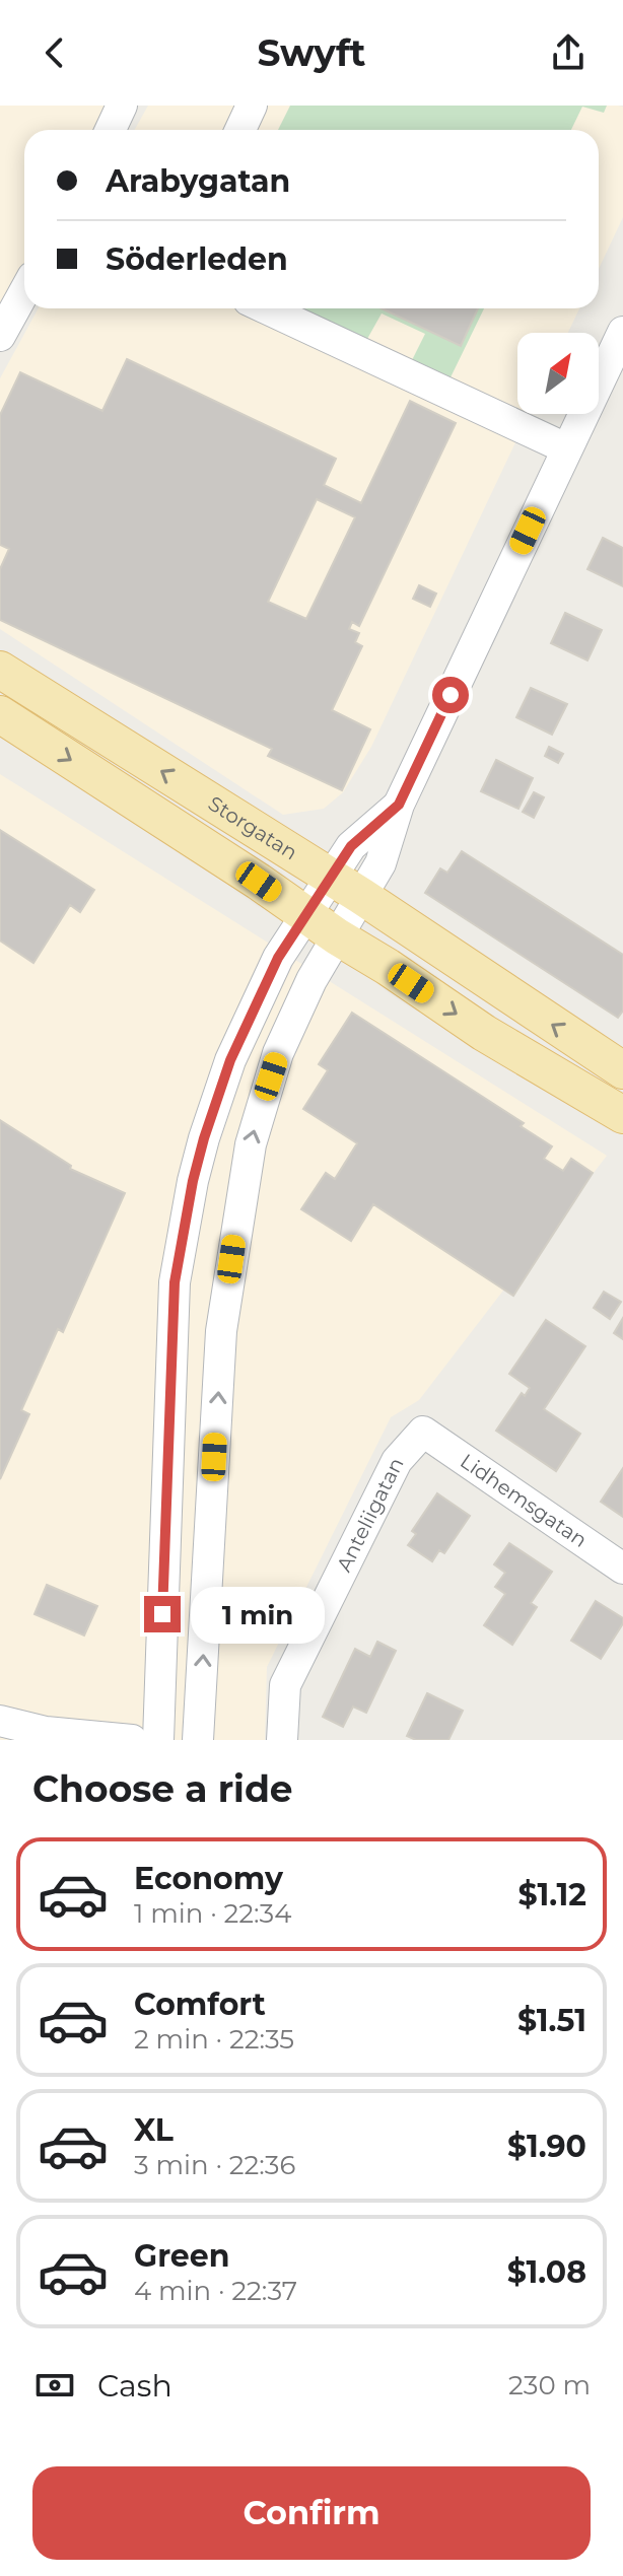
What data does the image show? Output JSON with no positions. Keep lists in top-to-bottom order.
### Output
{
  "streets": {
    "main road": ["Storgatan"],
    "street": ["Lidhemsgatan", "Anteliigatan"]
  },
  "crossings": [
    ["Lidhemsgatan", "Anteliigatan"]
  ],
  "north": "top right",
  "page": {
    "header": "Swyft",
    "banner": ["Arabygatan", "Söderleden"],
    "bubble": "1 min",
    "heading": "Choose a ride",
    "list": [
      {
        "name": "Economy",
        "note": "1 min · 22:34",
        "value": "$1.12"
      },
      {
        "name": "Comfort",
        "note": "2 min · 22:35",
        "value": "$1.51"
      },
      {
        "name": "XL",
        "note": "3 min · 22:36",
        "value": "$1.90"
      },
      {
        "name": "Green",
        "note": "4 min · 22:37",
        "value": "$1.08"
      }
    ],
    "pay": ["Cash", "230 m"],
    "buttons": "Confirm"
  }
}
